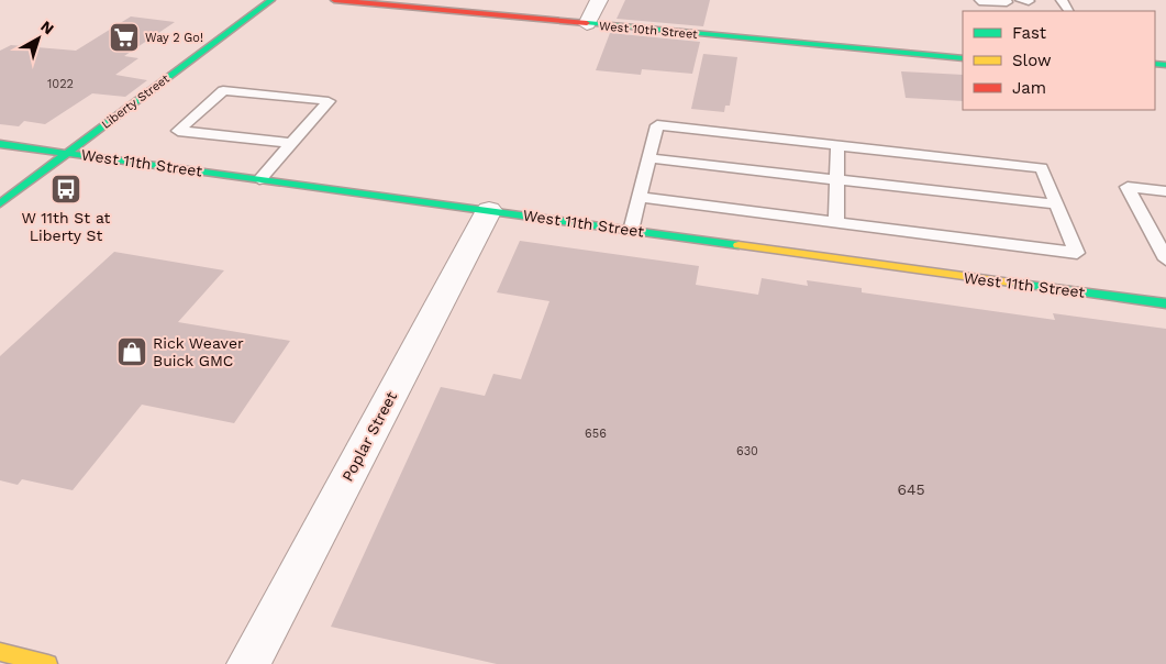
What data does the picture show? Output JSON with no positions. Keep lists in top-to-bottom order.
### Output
{
  "streets": {
    "street": [
      "West 10th Street",
      "Liberty Street",
      "West 11th Street",
      "Poplar Street"
    ]
  },
  "crossings": [
    ["Liberty Street", "West 11th Street"],
    ["West 11th Street", "Poplar Street"]
  ],
  "places": {
    "supermarket": ["Way 2 Go!"],
    "bus stop": ["W 11th St at Liberty St"],
    "shop": ["Rick Weaver Buick GMC"]
  },
  "house_numbers": [
    "1022",
    "656",
    "630",
    "645"
  ],
  "legend": ["Fast", "Slow", "Jam"],
  "north": "top right"
}
